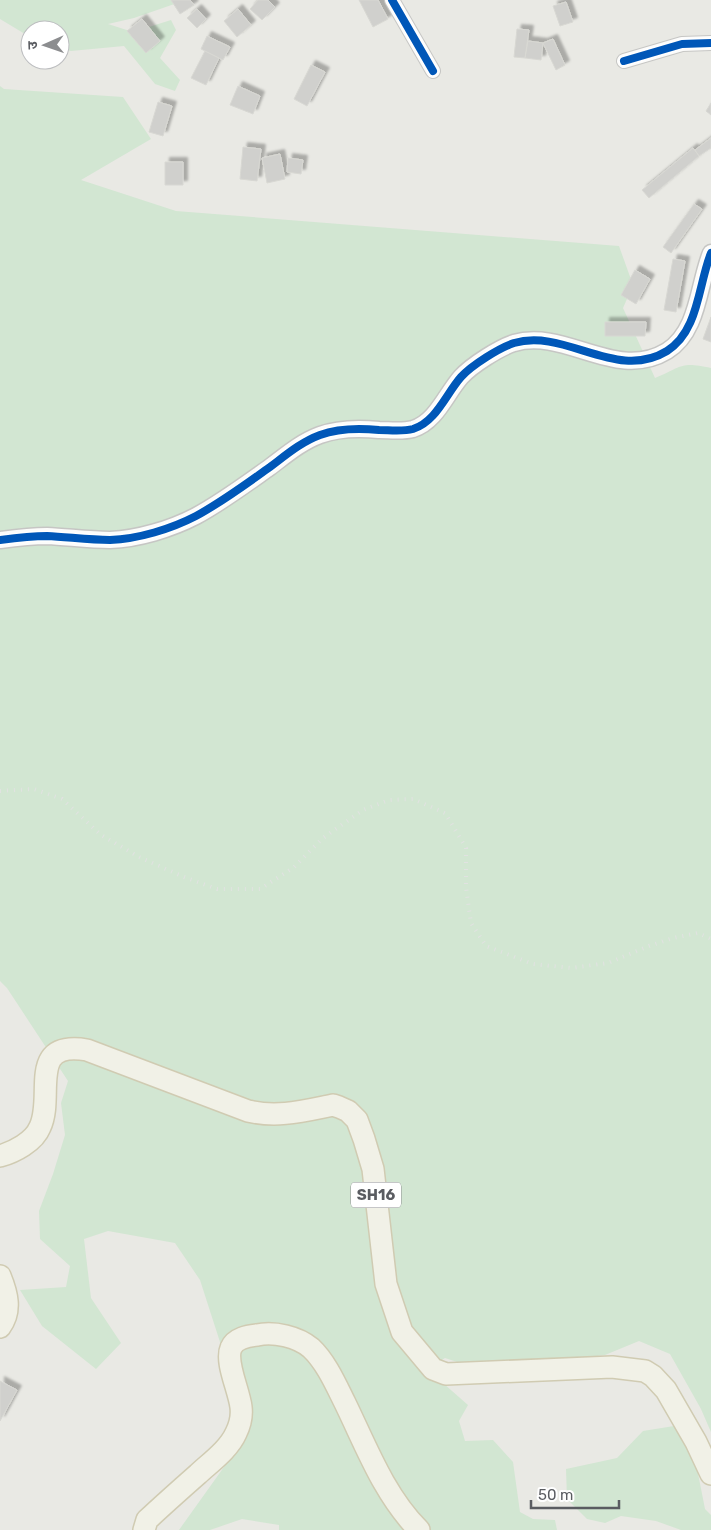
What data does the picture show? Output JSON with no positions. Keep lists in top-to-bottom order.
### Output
{
  "streets": {
    "main road": ["SH16"]
  },
  "scale_bar": "50 m",
  "north": "left"
}
